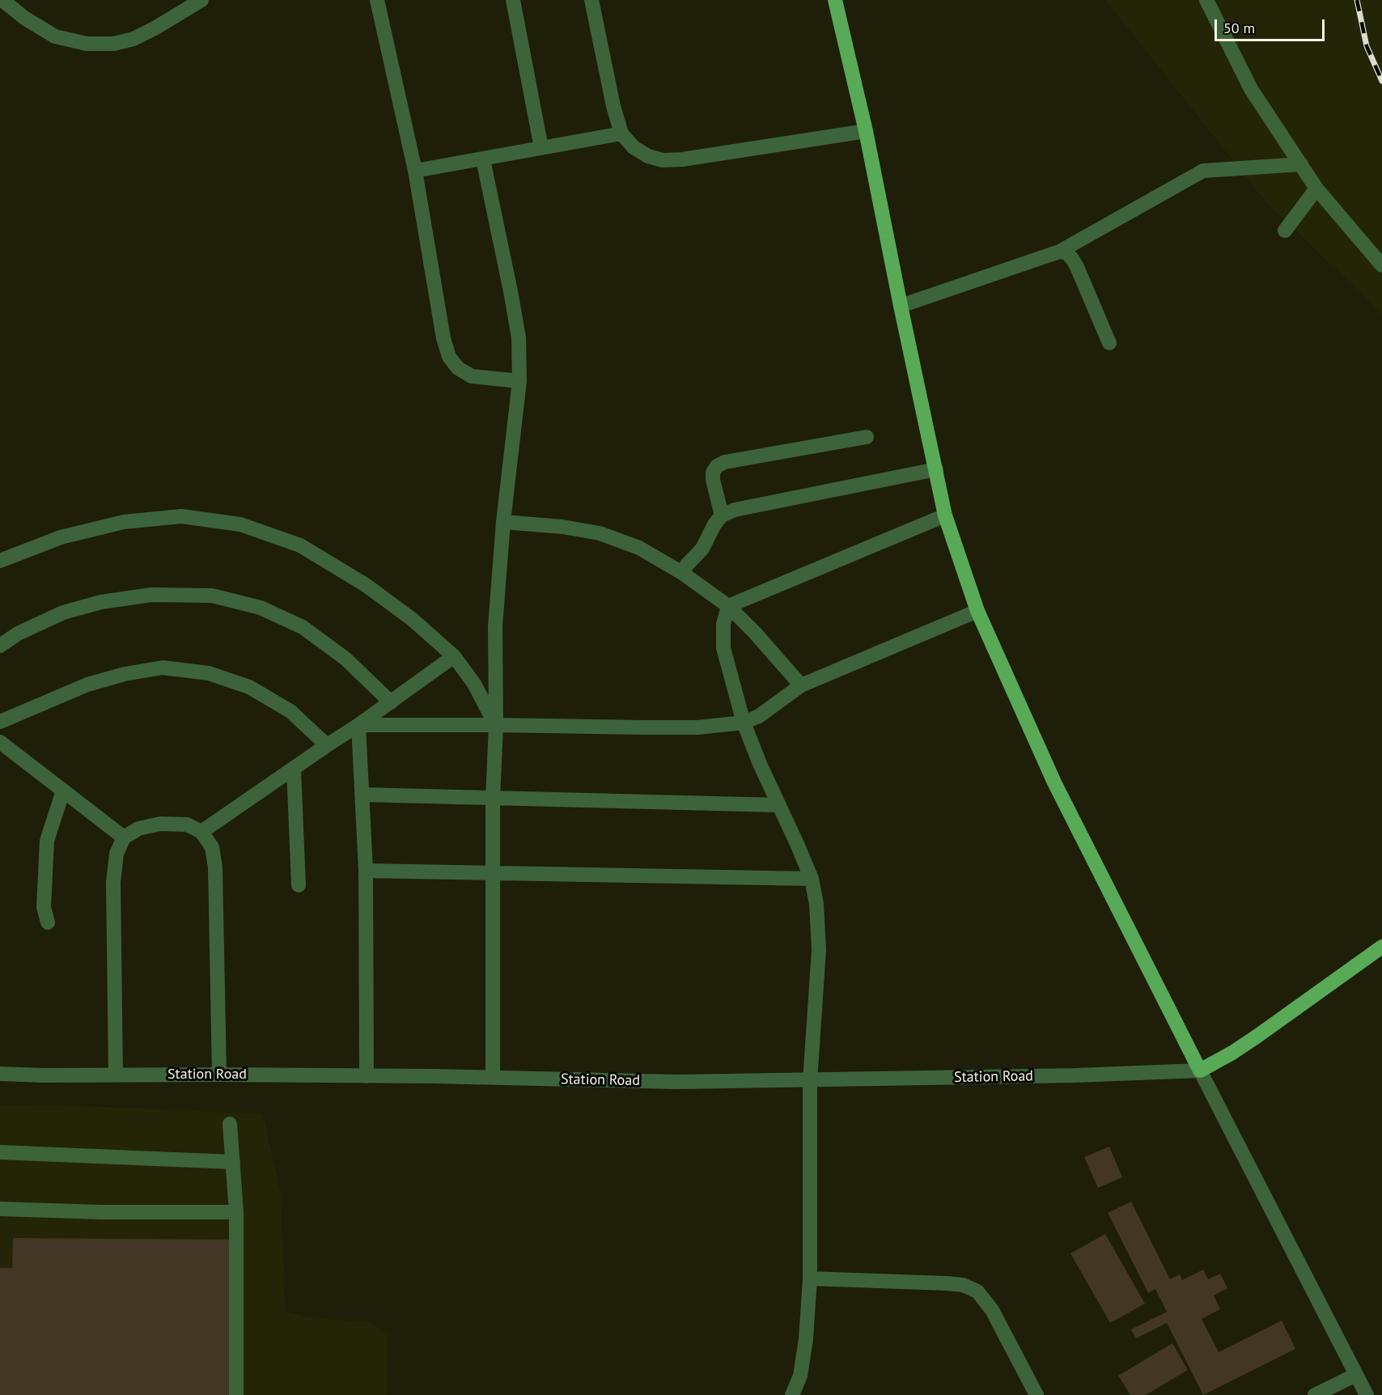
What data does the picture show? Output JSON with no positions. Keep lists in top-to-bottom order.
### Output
{
  "streets": {
    "street": ["Station Road"]
  },
  "scale_bar": "50 m"
}
